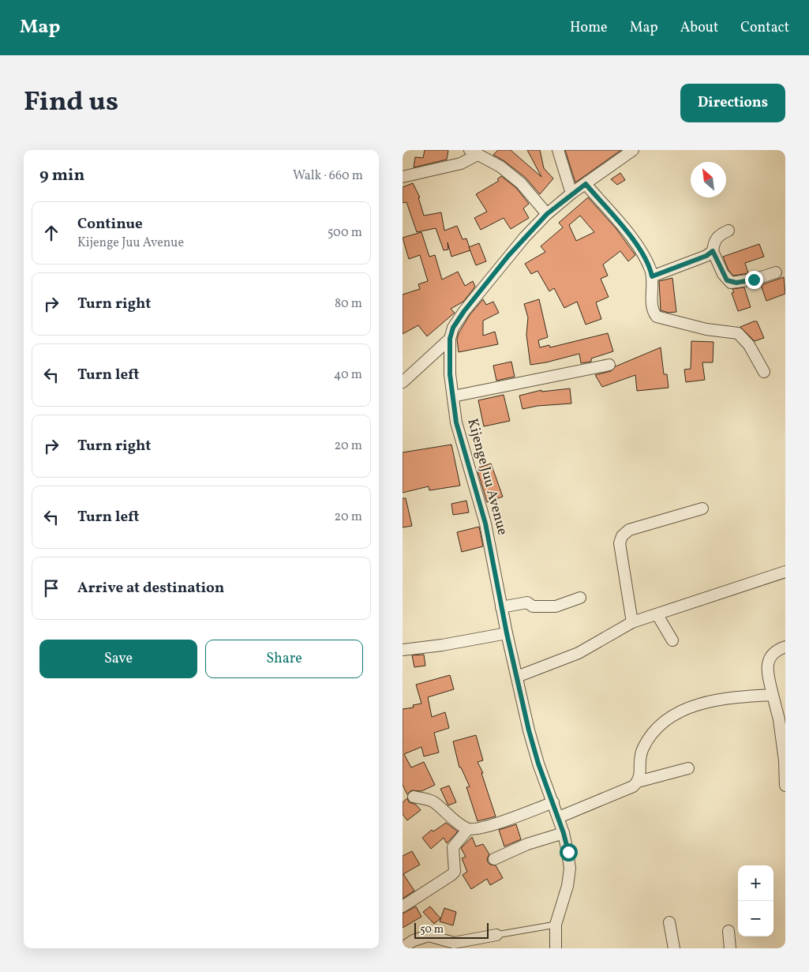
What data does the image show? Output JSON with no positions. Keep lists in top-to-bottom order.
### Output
{
  "streets": {
    "street": ["Kijenge Juu Avenue"]
  },
  "scale_bar": "50 m",
  "north": "top left",
  "page": {
    "header": "Map",
    "nav": [
      "Home",
      "Map",
      "About",
      "Contact"
    ],
    "title": "Find us",
    "buttons": [
      "Directions",
      ["Save", "Share"]
    ],
    "heading": ["9 min", "Walk · 660 m"],
    "list": [
      ["Continue", "Kijenge Juu Avenue", "500 m"],
      ["Turn right", "80 m"],
      ["Turn left", "40 m"],
      ["Turn right", "20 m"],
      ["Turn left", "20 m"],
      "Arrive at destination"
    ],
    "map_buttons": ["+", "−"],
    "scale": "50 m"
  }
}
